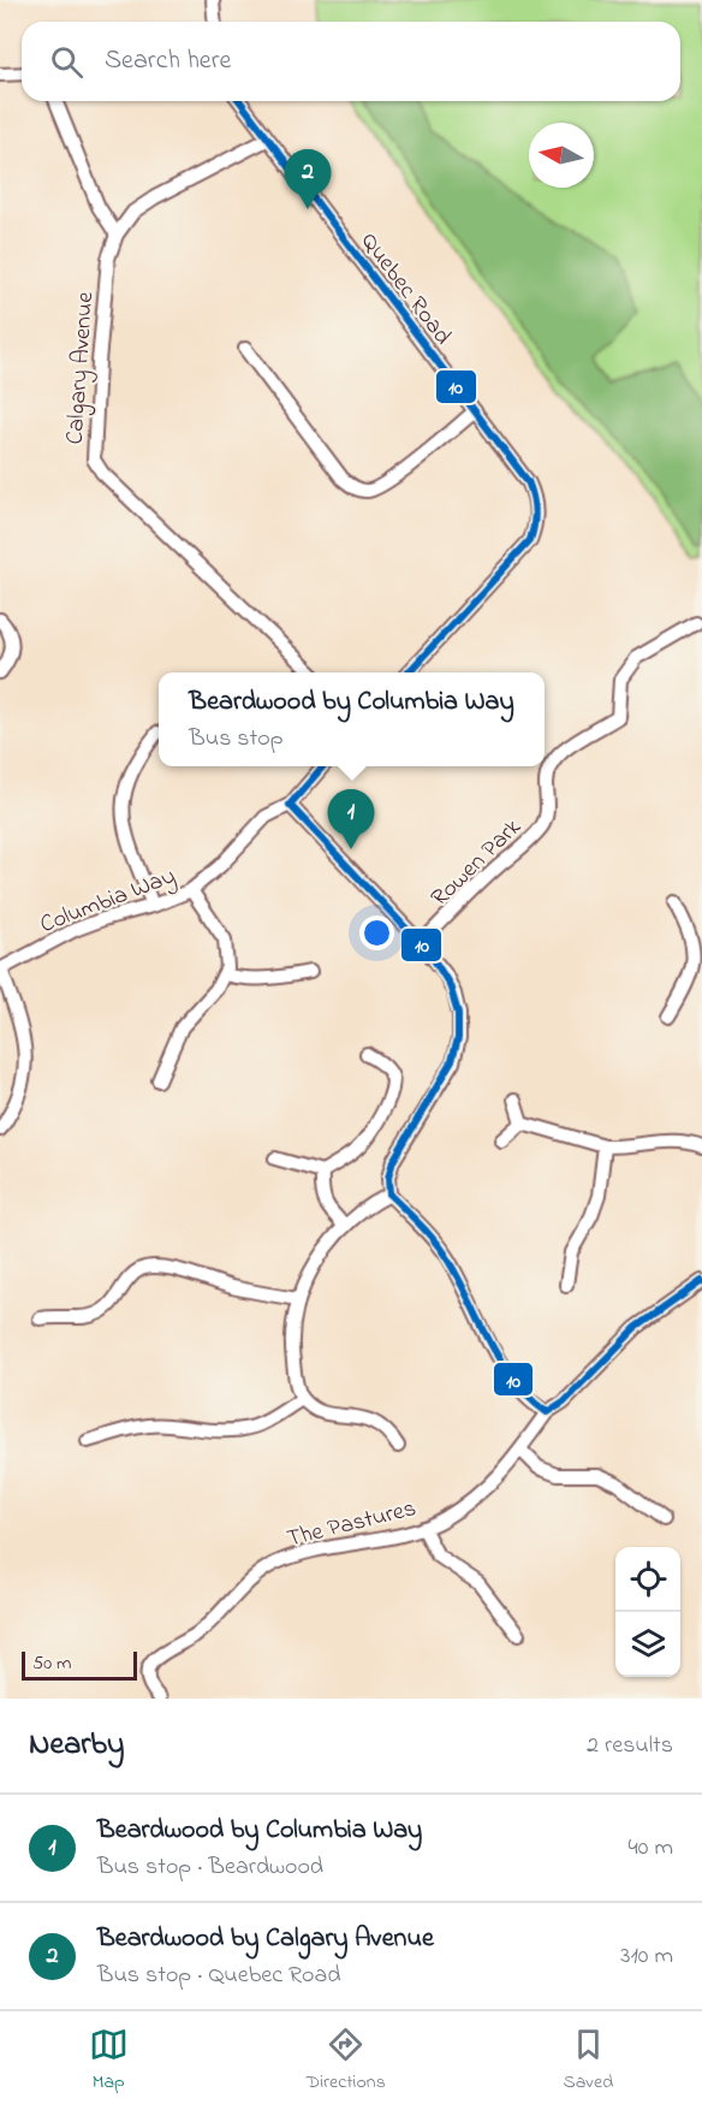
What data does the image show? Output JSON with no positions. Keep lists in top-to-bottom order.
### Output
{
  "streets": {
    "street": [
      "Quebec Road",
      "Calgary Avenue",
      "Rowen Park",
      "Columbia Way",
      "The Pastures"
    ]
  },
  "crossings": [
    ["Quebec Road", "Calgary Avenue"]
  ],
  "lines": ["transit line 10"],
  "scale_bar": "50 m",
  "north": "left",
  "page": {
    "search": "Search here",
    "pins": ["2", "1"],
    "popup": ["Beardwood by Columbia Way", "Bus stop"],
    "scale": "50 m",
    "heading": ["Nearby", "2 results"],
    "list": [
      {
        "mark": "1",
        "name": "Beardwood by Columbia Way",
        "note": "Bus stop · Beardwood",
        "value": "40 m"
      },
      {
        "mark": "2",
        "name": "Beardwood by Calgary Avenue",
        "note": "Bus stop · Quebec Road",
        "value": "310 m"
      }
    ],
    "nav": ["Map", "Directions", "Saved"]
  }
}
